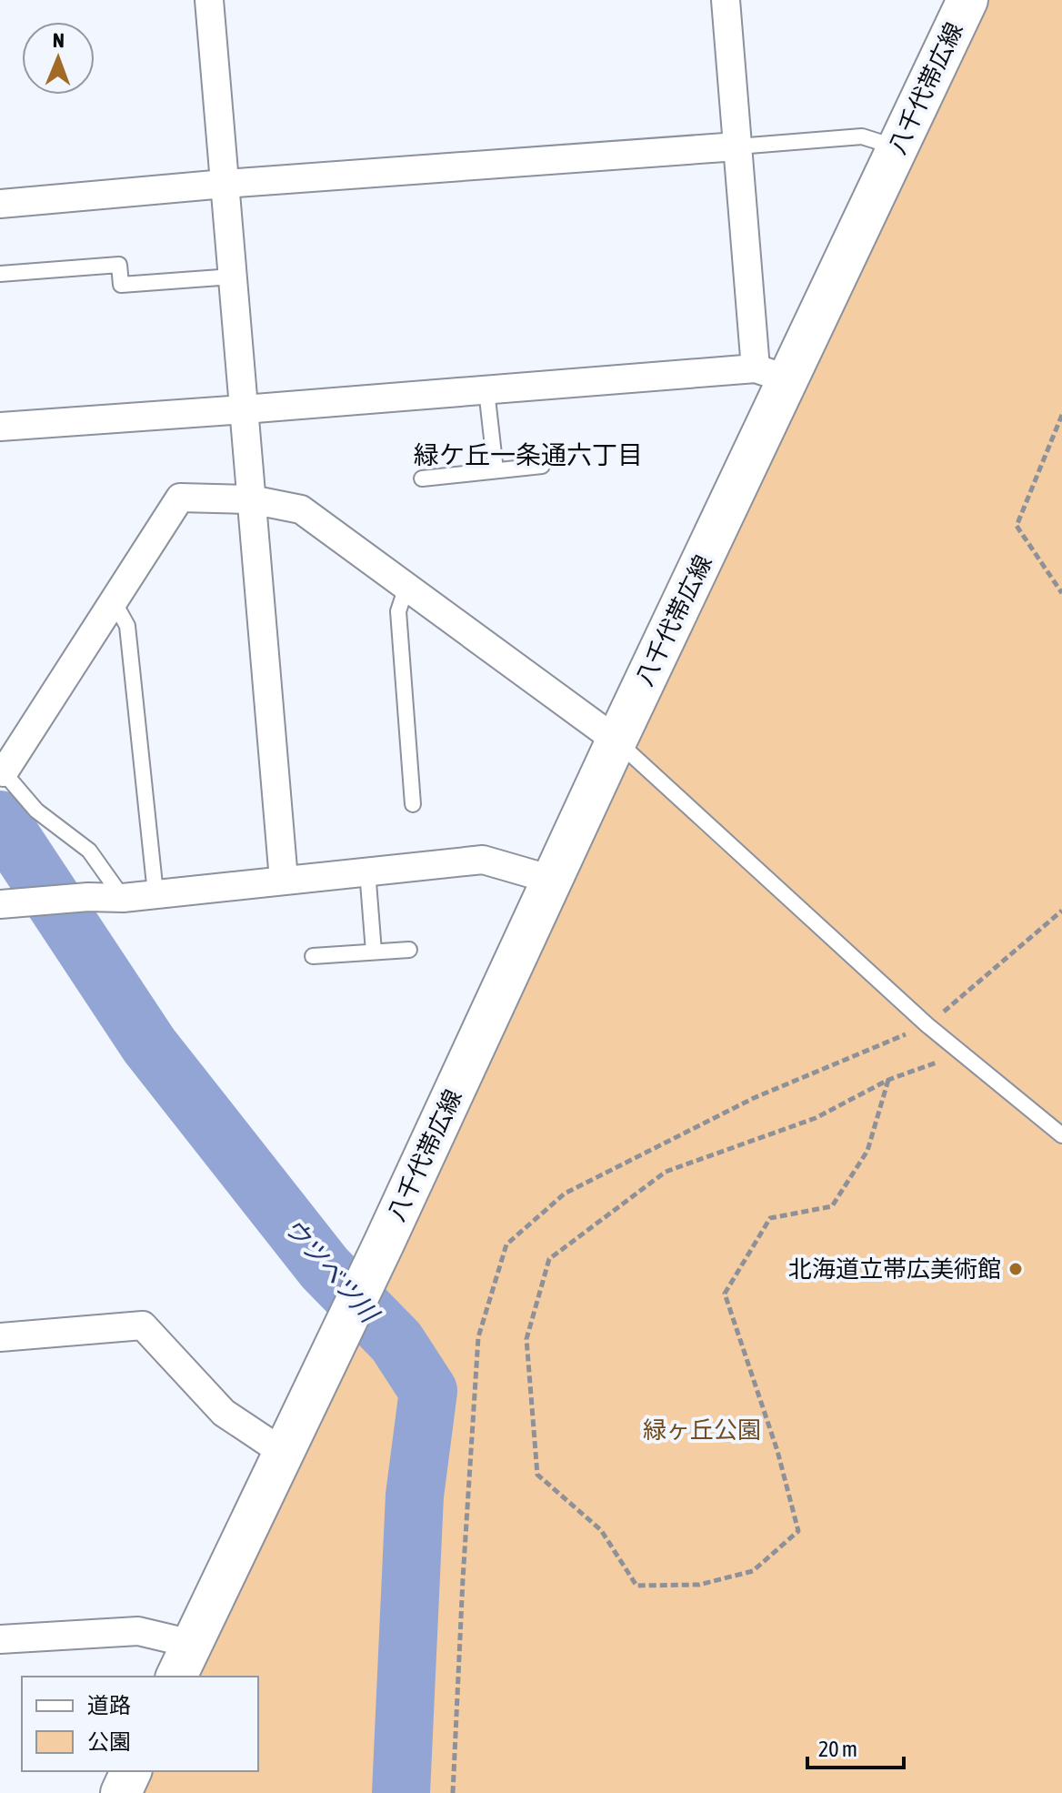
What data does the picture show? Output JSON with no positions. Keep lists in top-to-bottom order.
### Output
{
  "streets": {
    "main road": ["八千代帯広線"]
  },
  "districts": ["緑ケ丘一条通六丁目"],
  "water": ["ウツベツ川"],
  "parks": ["緑ヶ丘公園"],
  "places": ["北海道立帯広美術館"],
  "legend": ["道路", "公園"],
  "scale_bar": "20 m",
  "north": "top"
}
